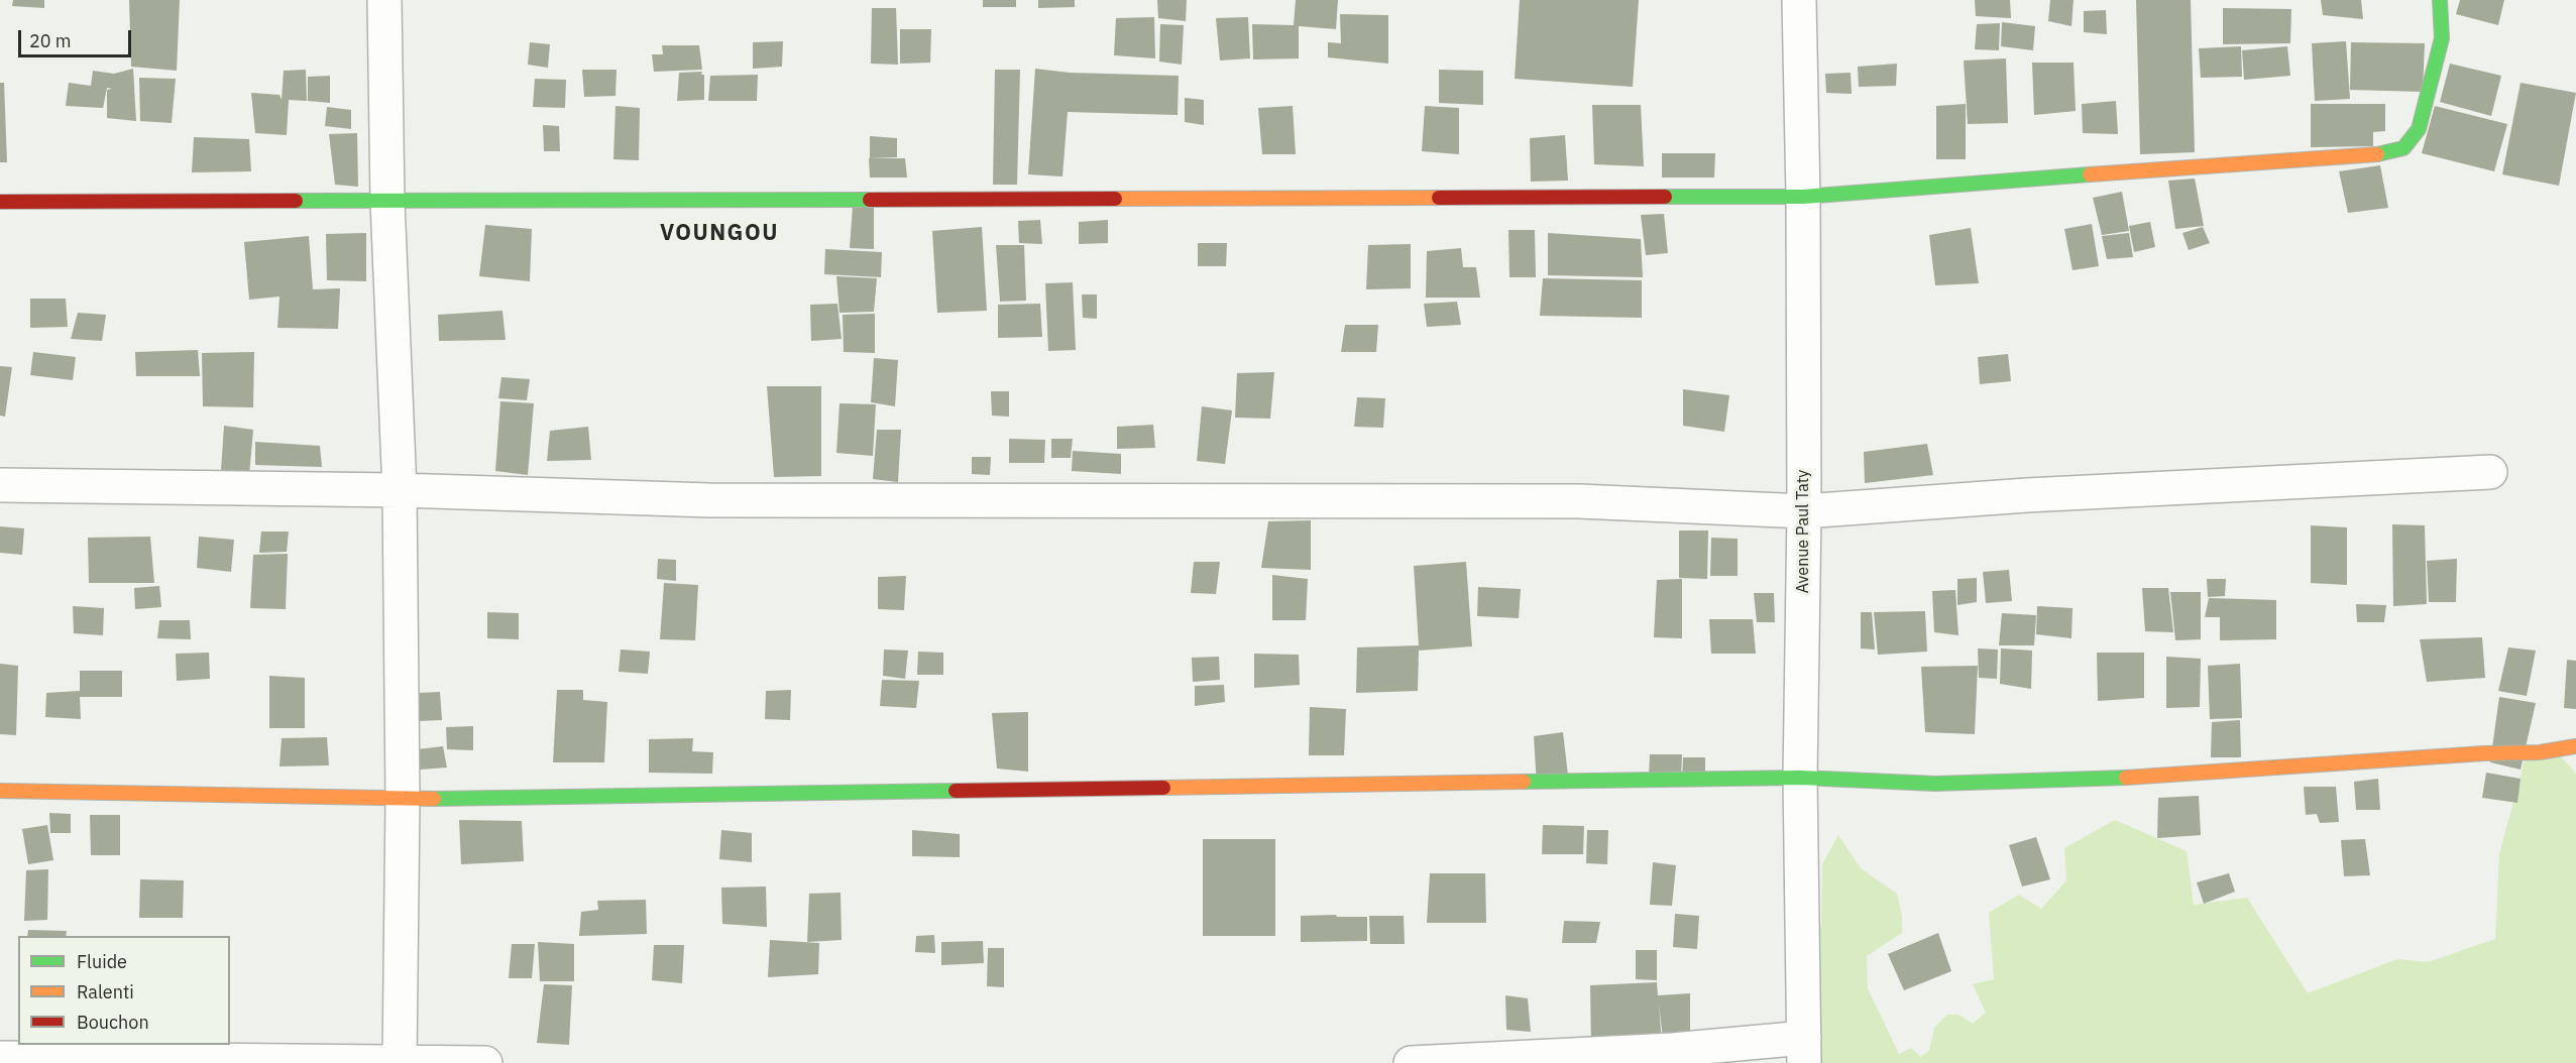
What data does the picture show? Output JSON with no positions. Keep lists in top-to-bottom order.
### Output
{
  "streets": {
    "street": ["Avenue Paul Taty"]
  },
  "districts": ["VOUNGOU"],
  "legend": ["Fluide", "Ralenti", "Bouchon"],
  "scale_bar": "20 m"
}
